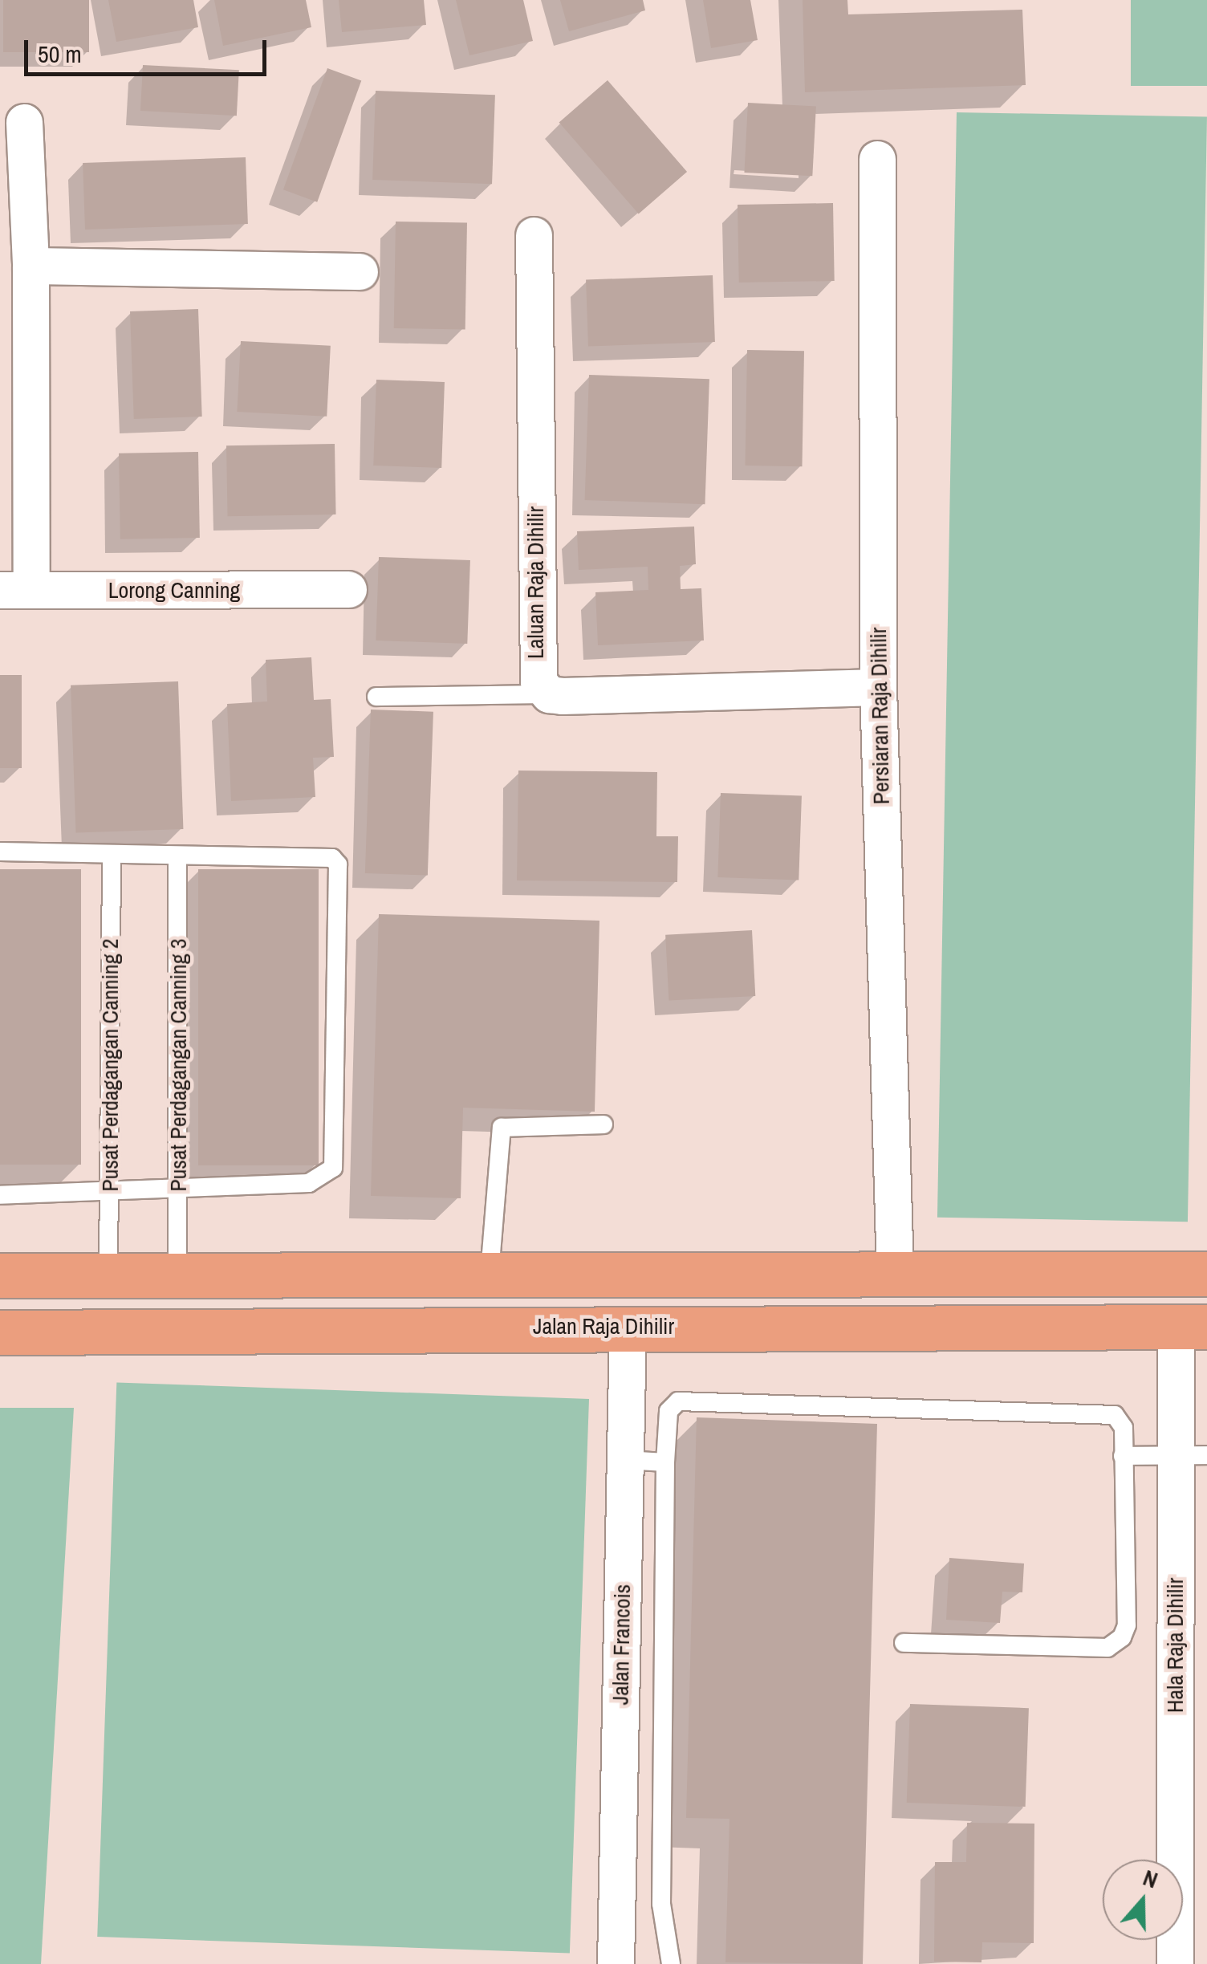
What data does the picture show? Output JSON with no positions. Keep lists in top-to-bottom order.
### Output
{
  "streets": {
    "main road": ["Jalan Raja Dihilir"],
    "street": [
      "Laluan Raja Dihilir",
      "Lorong Canning",
      "Persiaran Raja Dihilir",
      "Jalan Francois",
      "Hala Raja Dihilir"
    ],
    "lane": ["Pusat Perdagangan Canning 2", "Pusat Perdagangan Canning 3"]
  },
  "crossings": [
    ["Jalan Raja Dihilir", "Jalan Francois"],
    ["Jalan Raja Dihilir", "Hala Raja Dihilir"]
  ],
  "scale_bar": "50 m",
  "north": "top"
}
